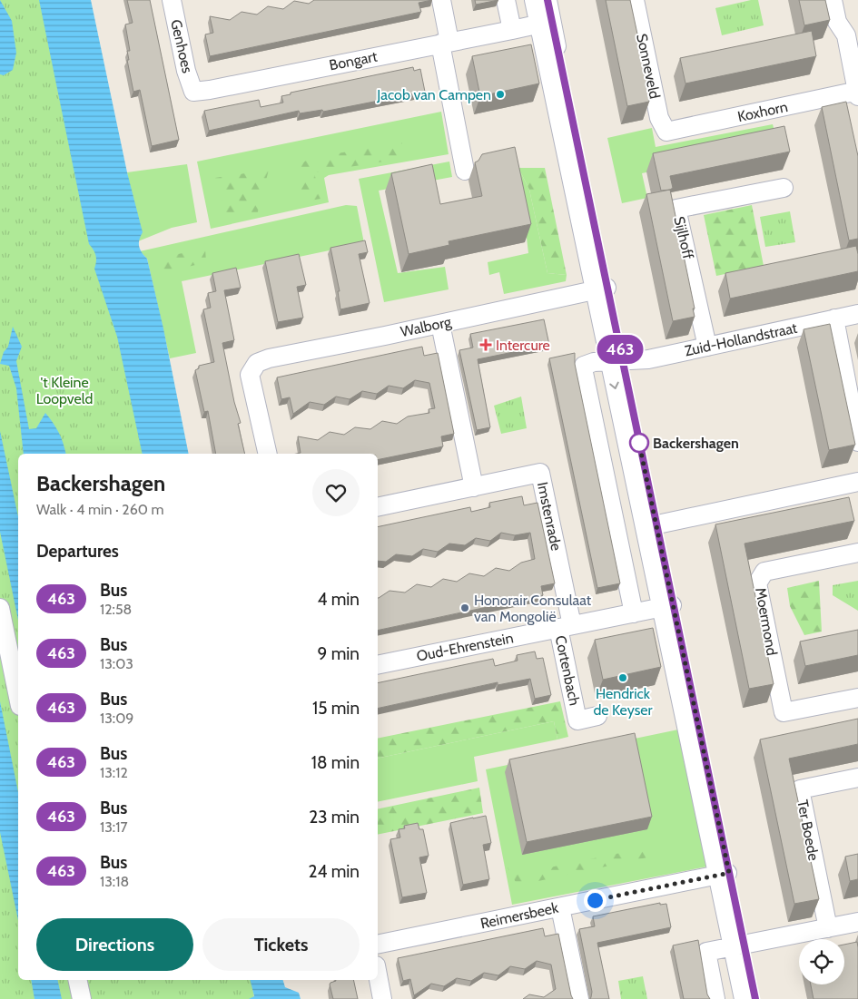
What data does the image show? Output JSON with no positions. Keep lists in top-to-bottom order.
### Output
{
  "streets": {
    "street": [
      "Genhoes",
      "Bongart",
      "Sonneveld",
      "Koxhorn",
      "Sijlhoff",
      "Walborg",
      "Zuid-Hollandstraat",
      "Imstenrade",
      "Moermond",
      "Oud-Ehrenstein",
      "Cortenbach",
      "Ter Boede",
      "Reimersbeek"
    ]
  },
  "crossings": [
    ["Genhoes", "Bongart"],
    ["Sonneveld", "Koxhorn"],
    ["Sijlhoff", "Zuid-Hollandstraat"],
    ["Zuid-Hollandstraat", "Oud-Ehrenstein"],
    ["Imstenrade", "Oud-Ehrenstein"],
    ["Imstenrade", "Cortenbach"],
    ["Oud-Ehrenstein", "Cortenbach"]
  ],
  "parks": ["'t Kleine Loopveld"],
  "places": {
    "other": [
      "Jacob van Campen",
      "Backershagen",
      "Honorair Consulaat van Mongolië",
      "Hendrick de Keyser"
    ],
    "health": ["Intercure"]
  },
  "lines": ["bus line 463"],
  "page": {
    "on_map": "463",
    "heading": [
      ["Backershagen", "Walk · 4 min · 260 m"],
      "Departures"
    ],
    "list": [
      {
        "mark": "463",
        "name": "Bus",
        "note": "12:58",
        "value": "4 min"
      },
      {
        "mark": "463",
        "name": "Bus",
        "note": "13:03",
        "value": "9 min"
      },
      {
        "mark": "463",
        "name": "Bus",
        "note": "13:09",
        "value": "15 min"
      },
      {
        "mark": "463",
        "name": "Bus",
        "note": "13:12",
        "value": "18 min"
      },
      {
        "mark": "463",
        "name": "Bus",
        "note": "13:17",
        "value": "23 min"
      },
      {
        "mark": "463",
        "name": "Bus",
        "note": "13:18",
        "value": "24 min"
      }
    ],
    "buttons": ["Directions", "Tickets"]
  }
}
